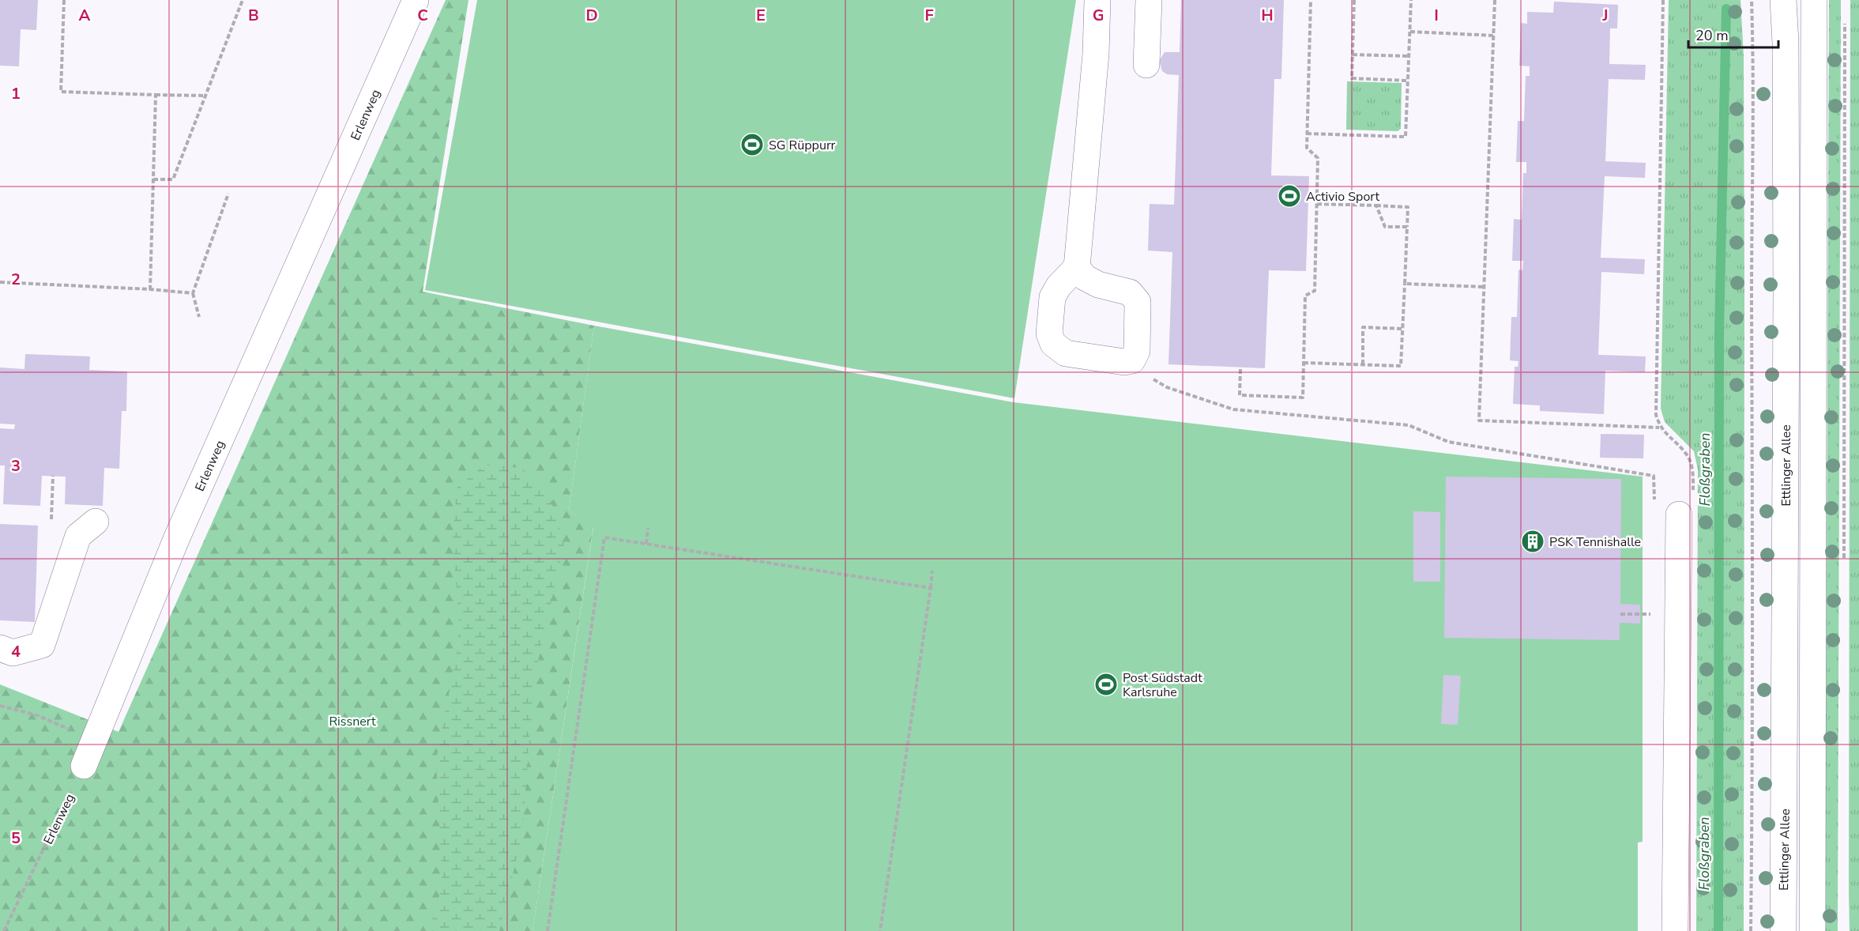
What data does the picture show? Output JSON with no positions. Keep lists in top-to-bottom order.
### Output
{
  "streets": {
    "main road": ["Erlenweg", "Ettlinger Allee"]
  },
  "water": ["Floßgraben"],
  "parks": ["Rissnert"],
  "places": {
    "sports": ["SG Rüppurr", "Activio Sport", "Post Südstadt Karlsruhe"],
    "building": ["PSK Tennishalle"]
  },
  "scale_bar": "20 m",
  "grid": {
    "columns": [
      "A",
      "B",
      "C",
      "D",
      "E",
      "F",
      "G",
      "H",
      "I",
      "J"
    ],
    "rows": [
      "1",
      "2",
      "3",
      "4",
      "5"
    ]
  }
}
